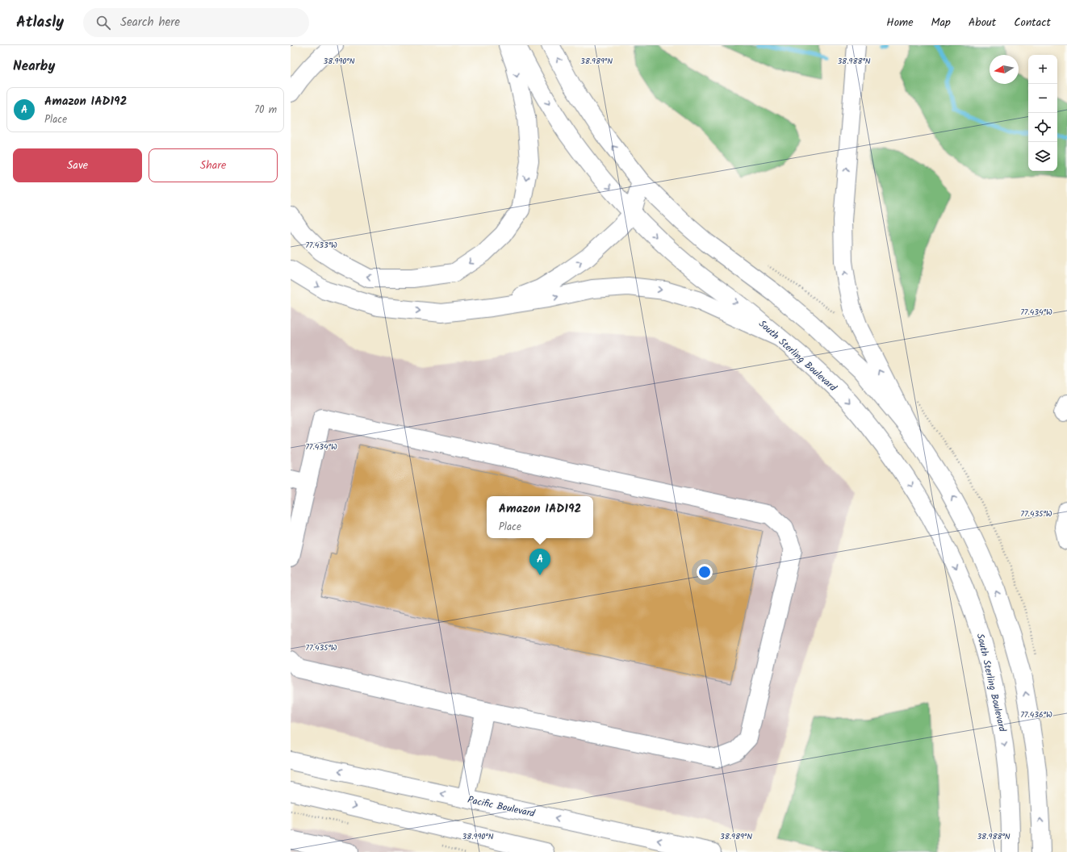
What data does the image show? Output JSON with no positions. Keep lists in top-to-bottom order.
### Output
{
  "streets": {
    "main road": ["South Sterling Boulevard", "Pacific Boulevard"]
  },
  "north": "left",
  "page": {
    "header": "Atlasly",
    "search": "Search here",
    "nav": [
      "Home",
      "Map",
      "About",
      "Contact"
    ],
    "heading": "Nearby",
    "map_buttons": ["+", "−"],
    "list": [
      {
        "mark": "A",
        "name": "Amazon IAD192",
        "note": "Place",
        "value": "70 m"
      }
    ],
    "buttons": ["Save", "Share"],
    "popup": ["Amazon IAD192", "Place"],
    "pins": "A"
  },
  "coordinates": [
    "38.990°N",
    "38.989°N",
    "38.988°N",
    "77.433°W",
    "77.434°W",
    "77.435°W",
    "77.436°W"
  ]
}
